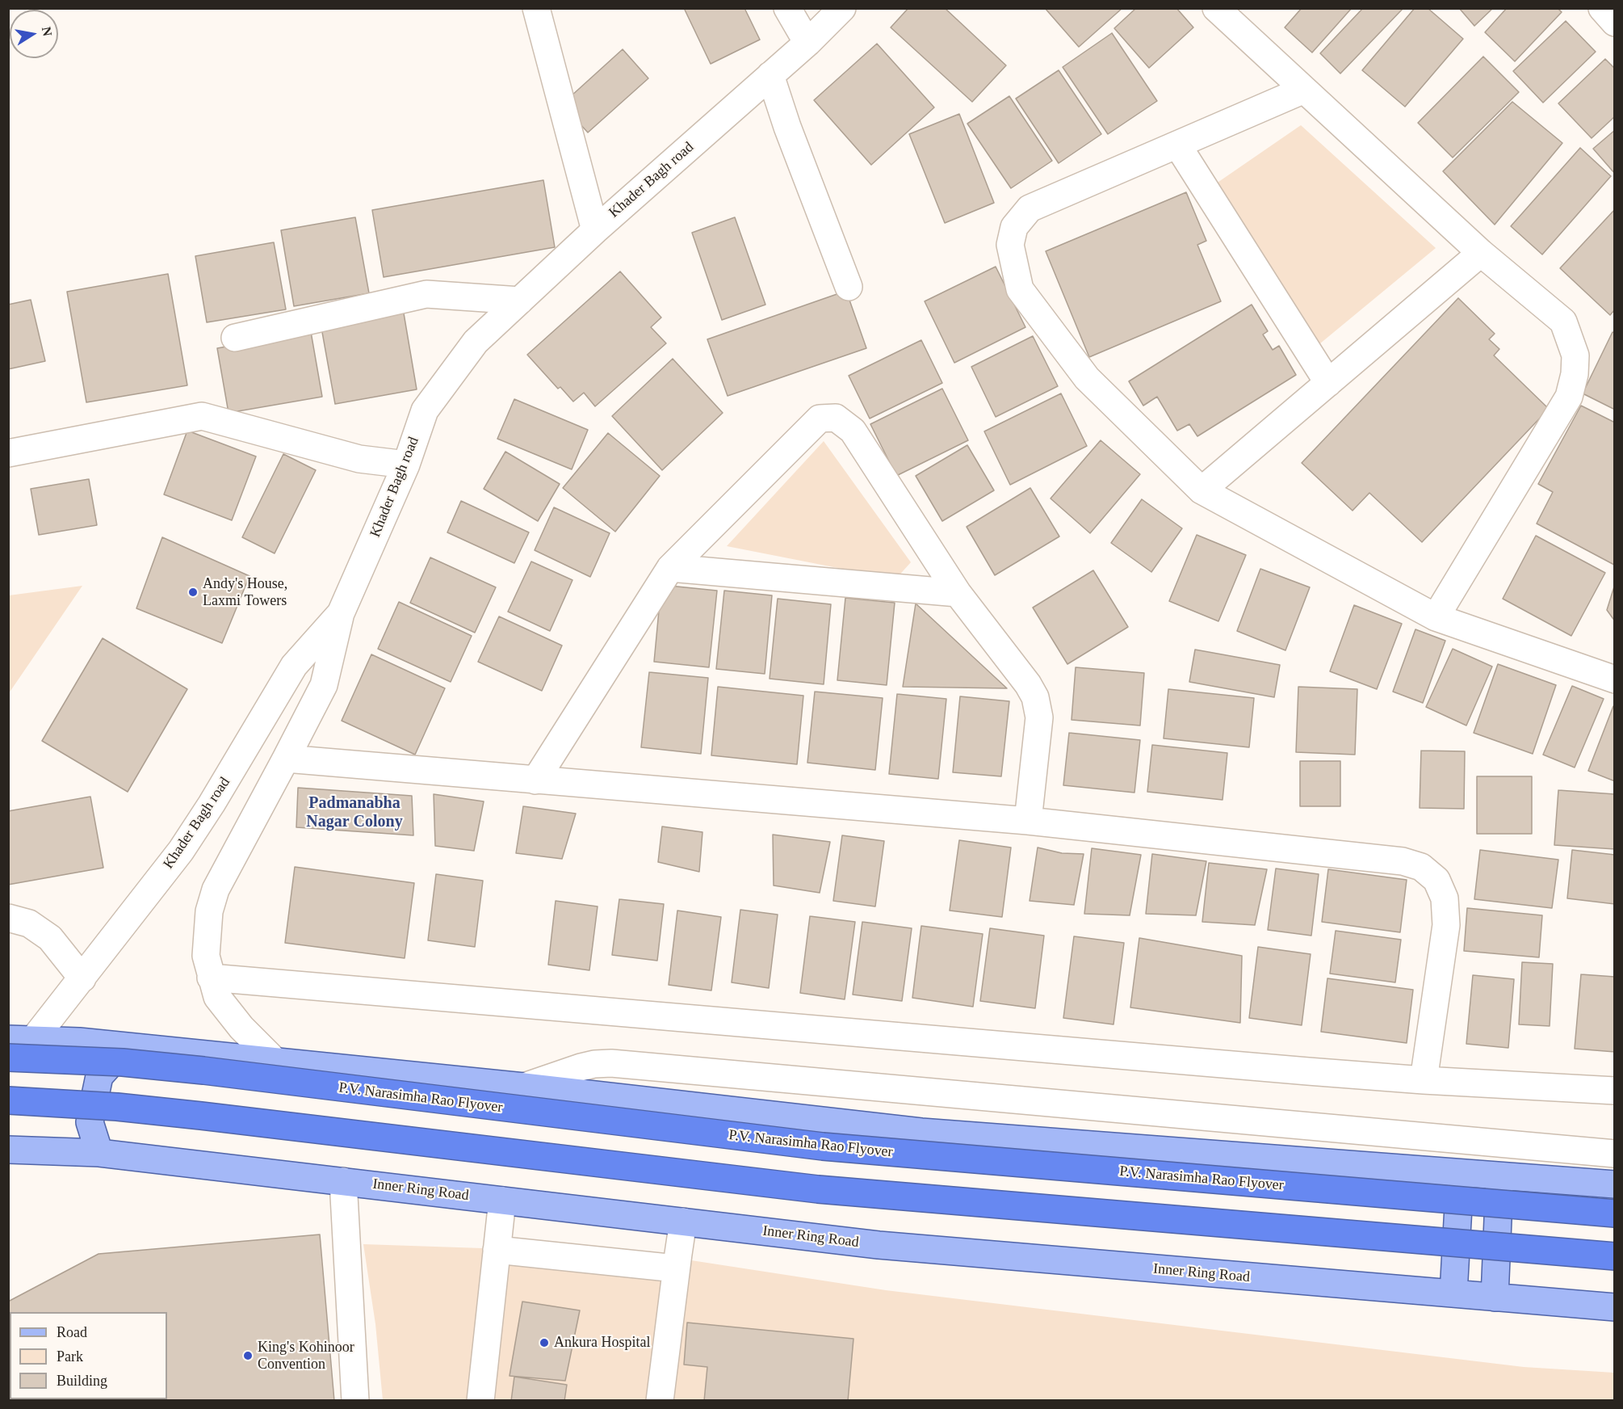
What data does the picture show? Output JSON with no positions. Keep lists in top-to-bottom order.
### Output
{
  "streets": {
    "highway": ["P.V. Narasimha Rao Flyover"],
    "main road": ["Inner Ring Road"],
    "street": ["Khader Bagh road"]
  },
  "districts": ["Padmanabha Nagar Colony"],
  "places": ["Andy's House, Laxmi Towers", "Ankura Hospital", "King's Kohinoor Convention"],
  "legend": ["Road", "Park", "Building"],
  "north": "right"
}
